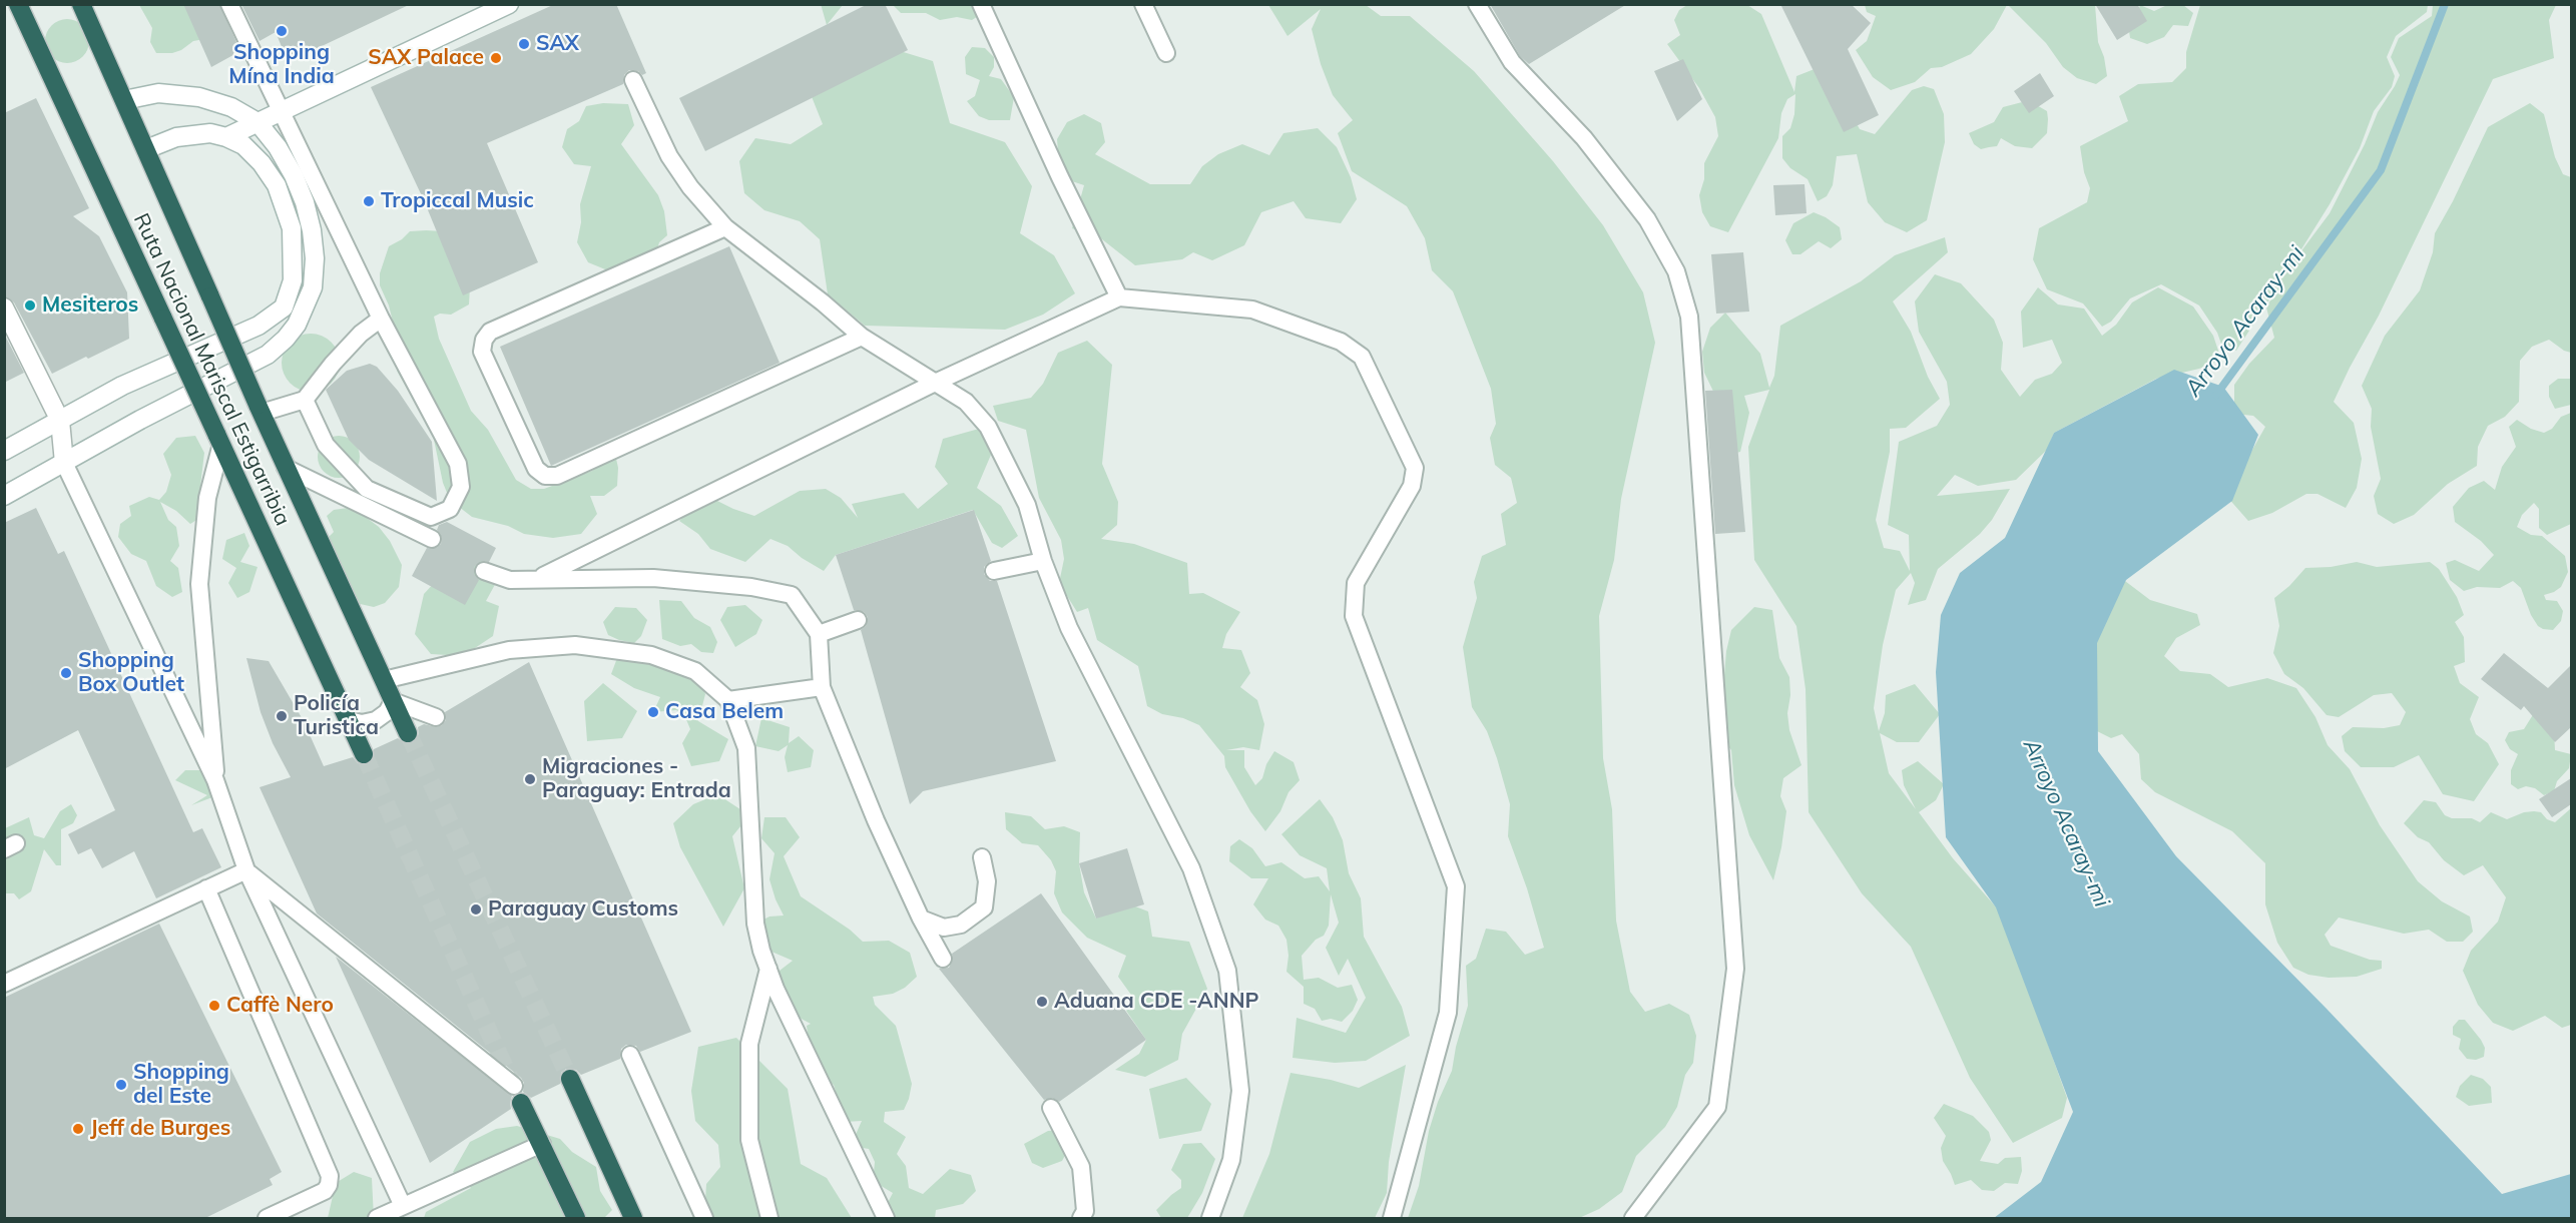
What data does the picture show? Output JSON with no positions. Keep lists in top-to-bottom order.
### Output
{
  "streets": {
    "highway": ["Ruta Nacional Mariscal Estigarribia"]
  },
  "water": ["Arroyo Acaray-mi"],
  "places": [
    "Shopping Mína India",
    "SAX",
    "SAX Palace",
    "Tropiccal Music",
    "Mesiteros",
    "Shopping Box Outlet",
    "Casa Belem",
    "Policía Turistica",
    "Migraciones - Paraguay: Entrada",
    "Paraguay Customs",
    "Aduana CDE -ANNP",
    "Caffè Nero",
    "Shopping del Este",
    "Jeff de Burges"
  ]
}
